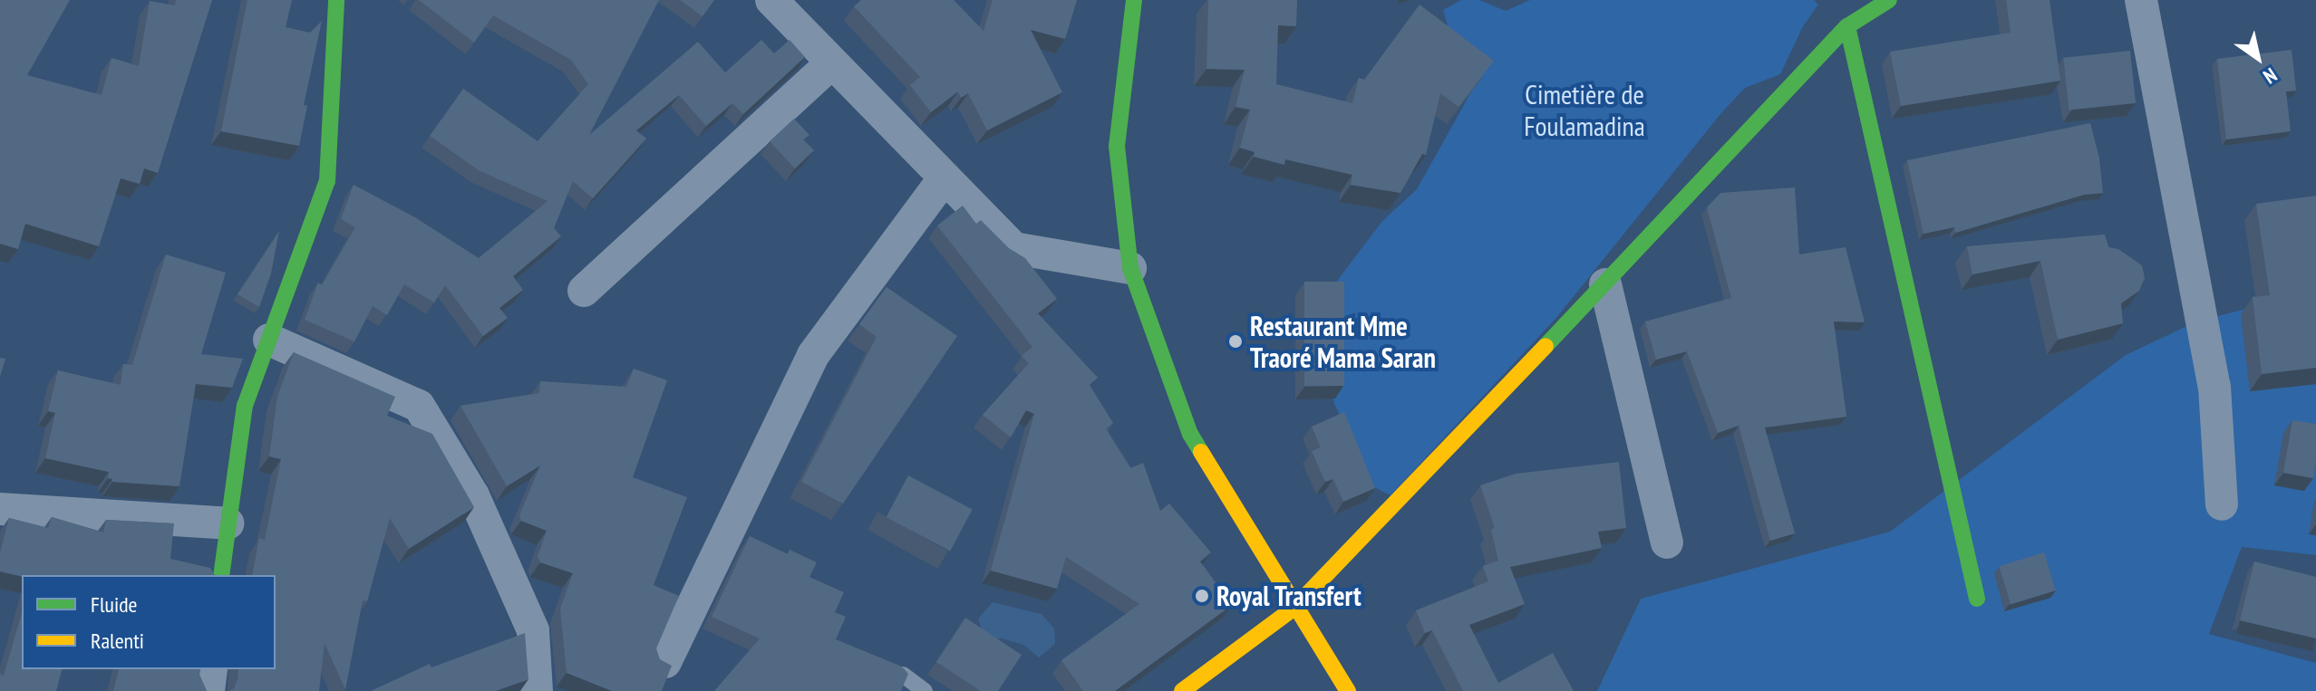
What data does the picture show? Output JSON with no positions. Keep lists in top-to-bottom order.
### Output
{
  "parks": ["Cimetière de Foulamadina"],
  "places": ["Restaurant Mme Traoré Mama Saran", "Royal Transfert"],
  "legend": ["Fluide", "Ralenti"],
  "north": "bottom right"
}
